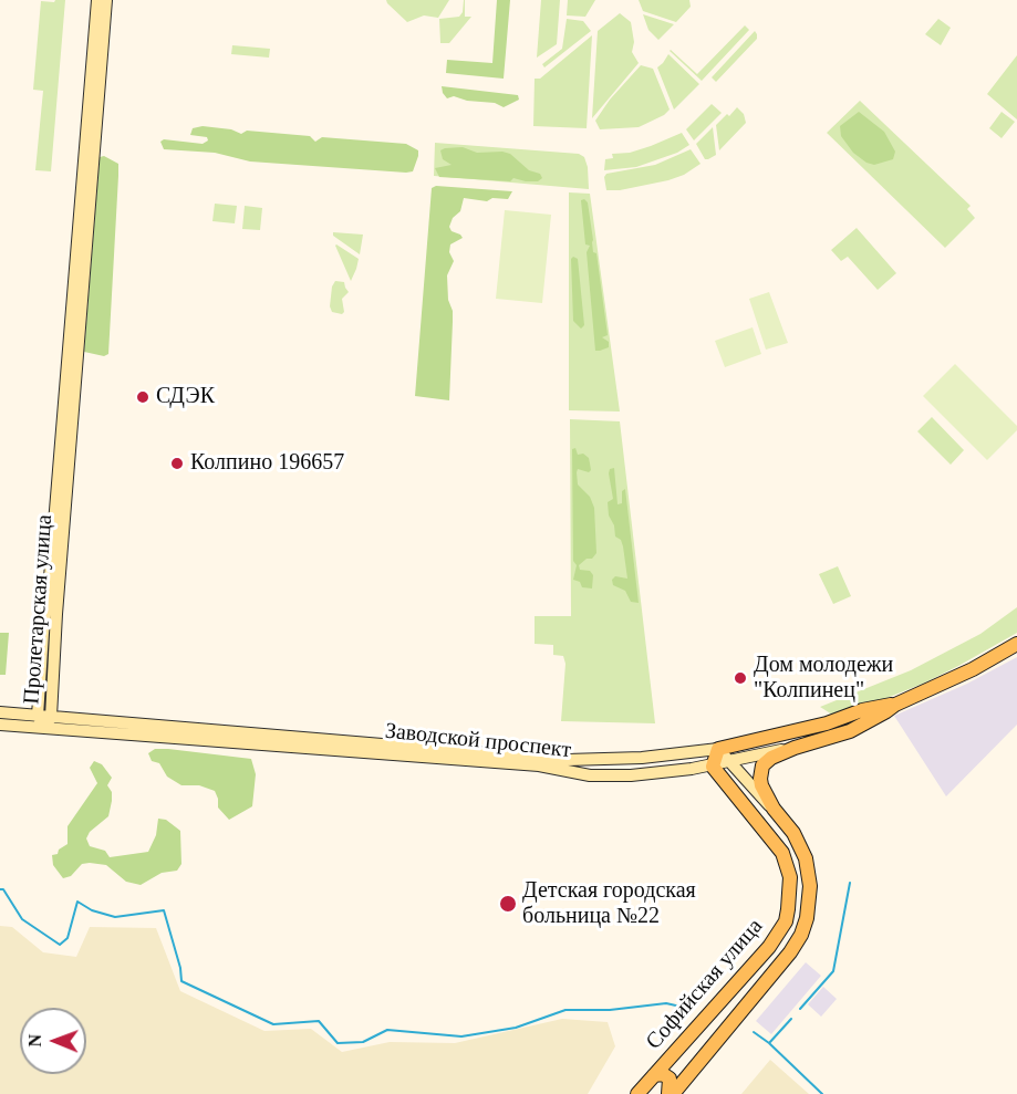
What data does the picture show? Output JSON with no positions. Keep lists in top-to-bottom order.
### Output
{
  "streets": {
    "main road": ["Пролетарская улица", "Заводской проспект", "Софийская улица"]
  },
  "crossings": [
    ["Пролетарская улица", "Заводской проспект"],
    ["Заводской проспект", "Софийская улица"]
  ],
  "places": [
    "СДЭК",
    "Колпино 196657",
    "Дом молодежи \"Колпинец\"",
    "Детская городская больница №22"
  ],
  "north": "left"
}
